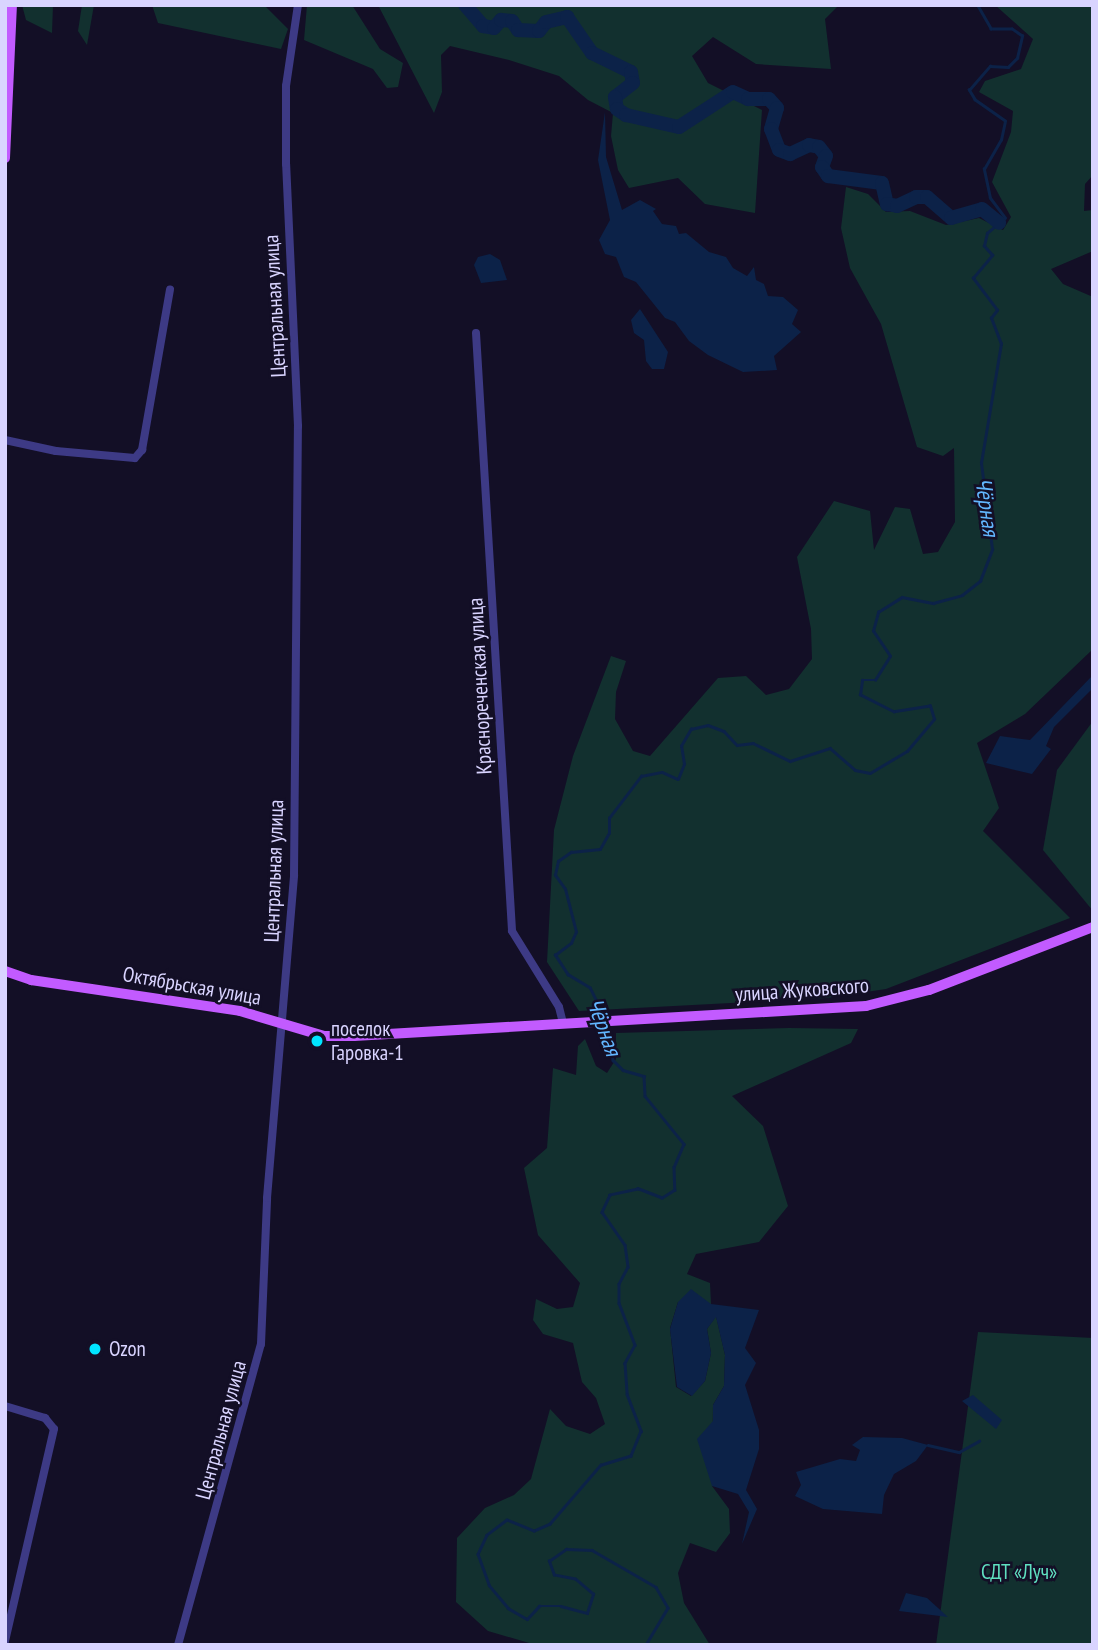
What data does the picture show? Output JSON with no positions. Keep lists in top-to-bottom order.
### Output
{
  "streets": {
    "main road": ["Октябрьская улица", "улица Жуковского"],
    "street": ["Центральная улица", "Краснореченская улица"]
  },
  "crossings": [
    ["Центральная улица", "Октябрьская улица"],
    ["Краснореченская улица", "Октябрьская улица"],
    ["Октябрьская улица", "улица Жуковского"]
  ],
  "water": ["Чёрная"],
  "parks": ["СДТ «Луч»"],
  "places": ["поселок Гаровка-1", "Ozon"]
}
